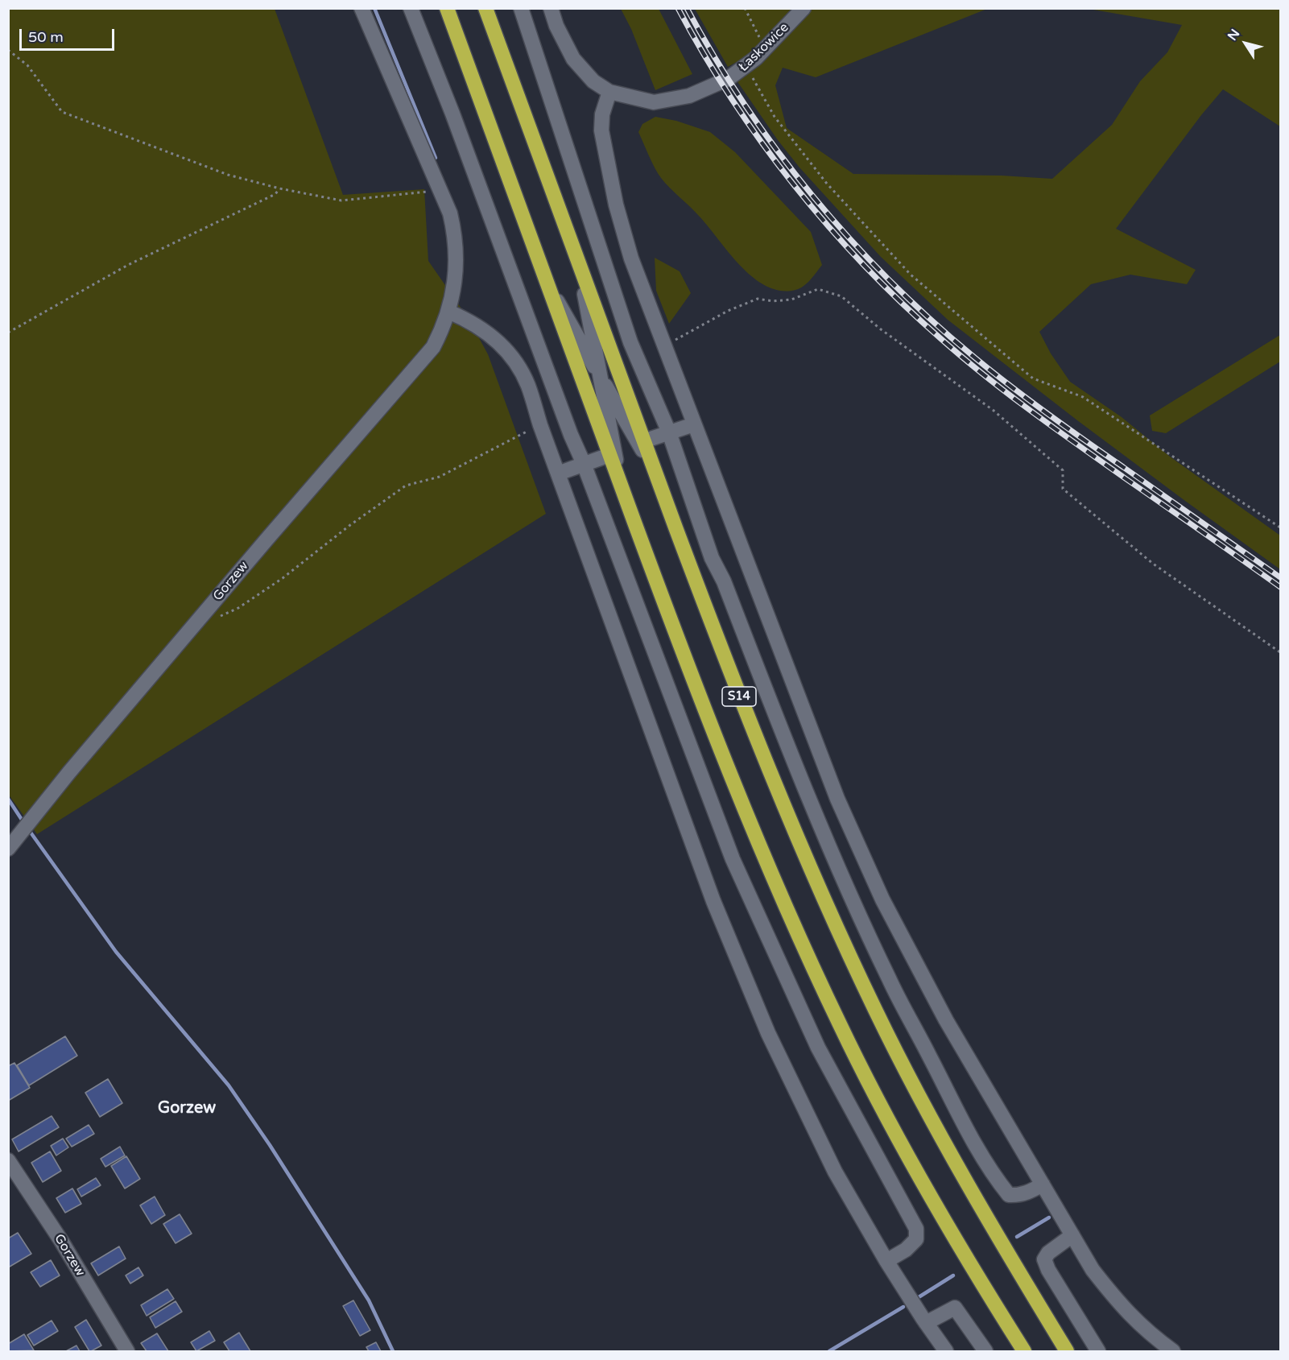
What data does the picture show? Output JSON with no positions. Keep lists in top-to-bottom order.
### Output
{
  "streets": {
    "highway": ["S14"],
    "street": ["Łaskowice", "Gorzew"]
  },
  "districts": ["Gorzew"],
  "scale_bar": "50 m",
  "north": "top left"
}
